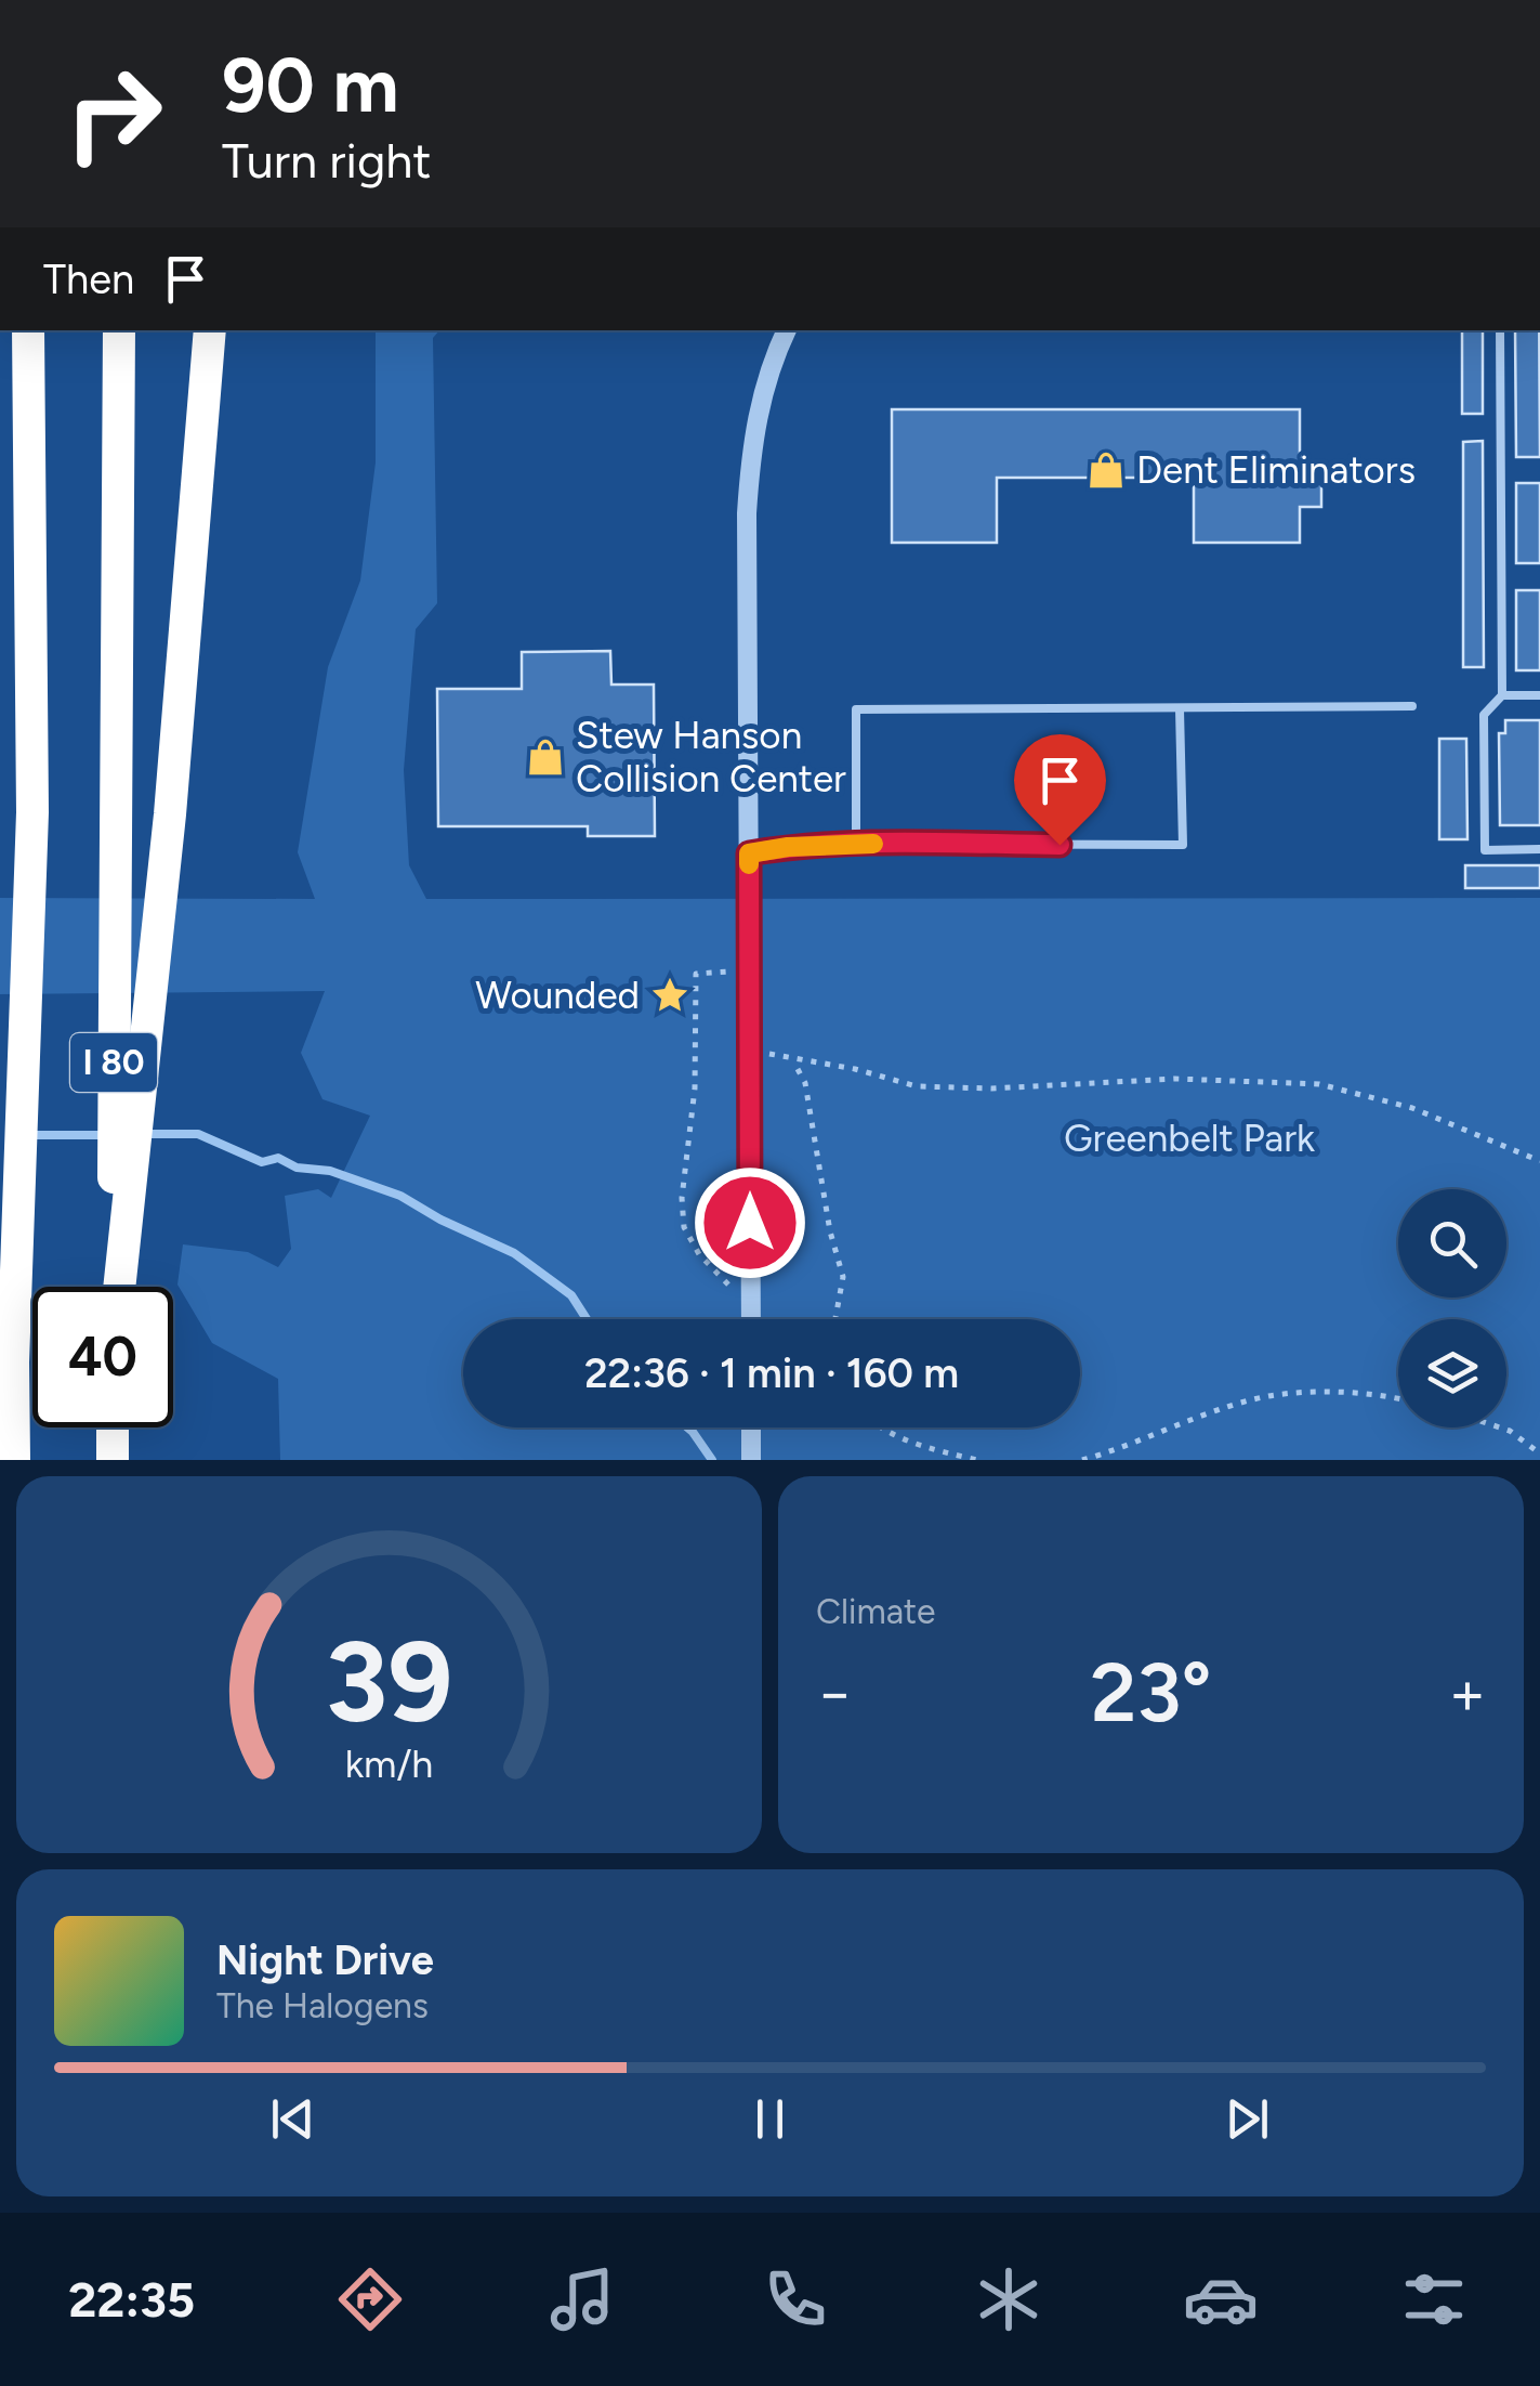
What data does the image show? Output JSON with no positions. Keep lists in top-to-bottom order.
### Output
{
  "streets": {
    "highway": ["I 80"]
  },
  "parks": ["Greenbelt Park"],
  "places": {
    "shop": ["Dent Eliminators", "Stew Hanson Collision Center"],
    "place": ["Wounded"]
  },
  "page": {
    "turn": ["90 m", "Turn right"],
    "then": "Then",
    "limit": "40",
    "trip": "22:36 · 1 min · 160 m",
    "tile": "Climate",
    "heat": ["−", "23°", "+"],
    "song": ["Night Drive", "The Halogens"],
    "tabs": "22:35",
    "gauge": ["39", "km/h"]
  }
}
